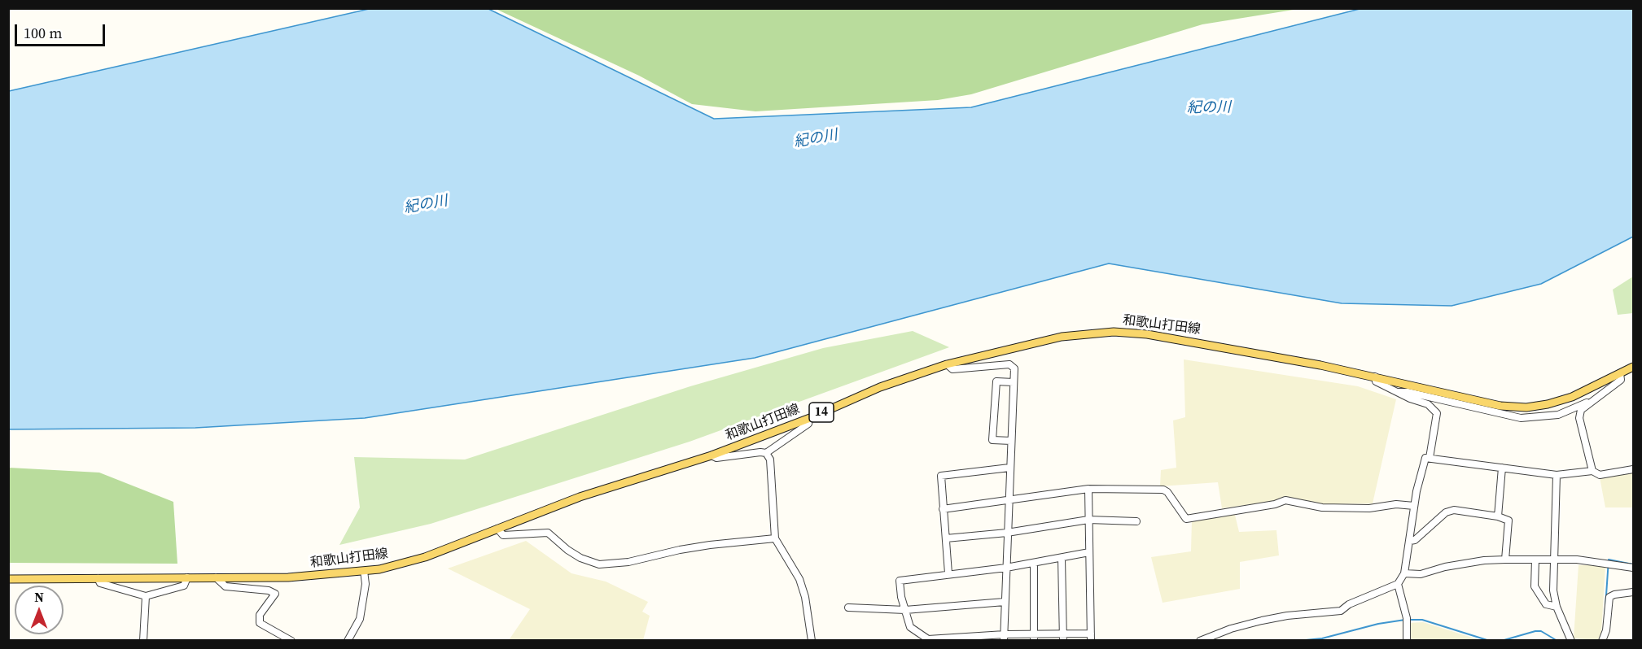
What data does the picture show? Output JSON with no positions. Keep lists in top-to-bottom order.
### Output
{
  "streets": {
    "main road": ["和歌山打田線", "14"]
  },
  "water": ["紀の川"],
  "scale_bar": "100 m",
  "north": "top"
}
